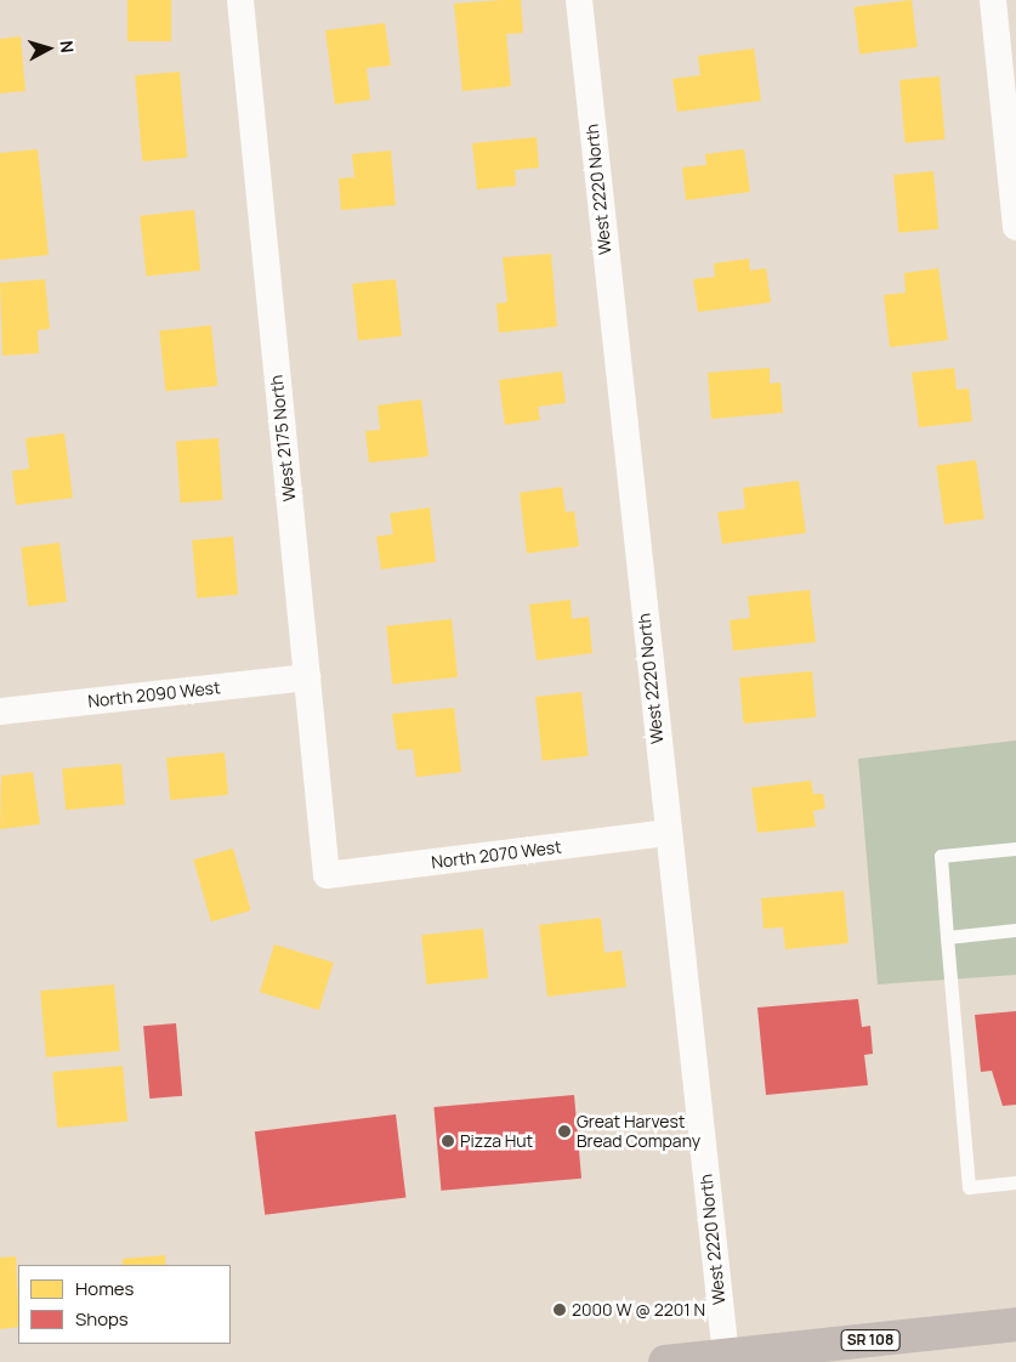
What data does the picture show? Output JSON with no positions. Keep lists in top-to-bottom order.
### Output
{
  "streets": {
    "main road": ["SR 108"],
    "street": [
      "West 2220 North",
      "West 2175 North",
      "North 2090 West",
      "North 2070 West"
    ]
  },
  "crossings": [
    ["West 2220 North", "North 2070 West"],
    ["West 2220 North", "SR 108"],
    ["West 2175 North", "North 2090 West"],
    ["West 2175 North", "North 2070 West"]
  ],
  "places": ["Great Harvest Bread Company", "Pizza Hut", "2000 W @ 2201 N"],
  "legend": ["Homes", "Shops"],
  "north": "right"
}
